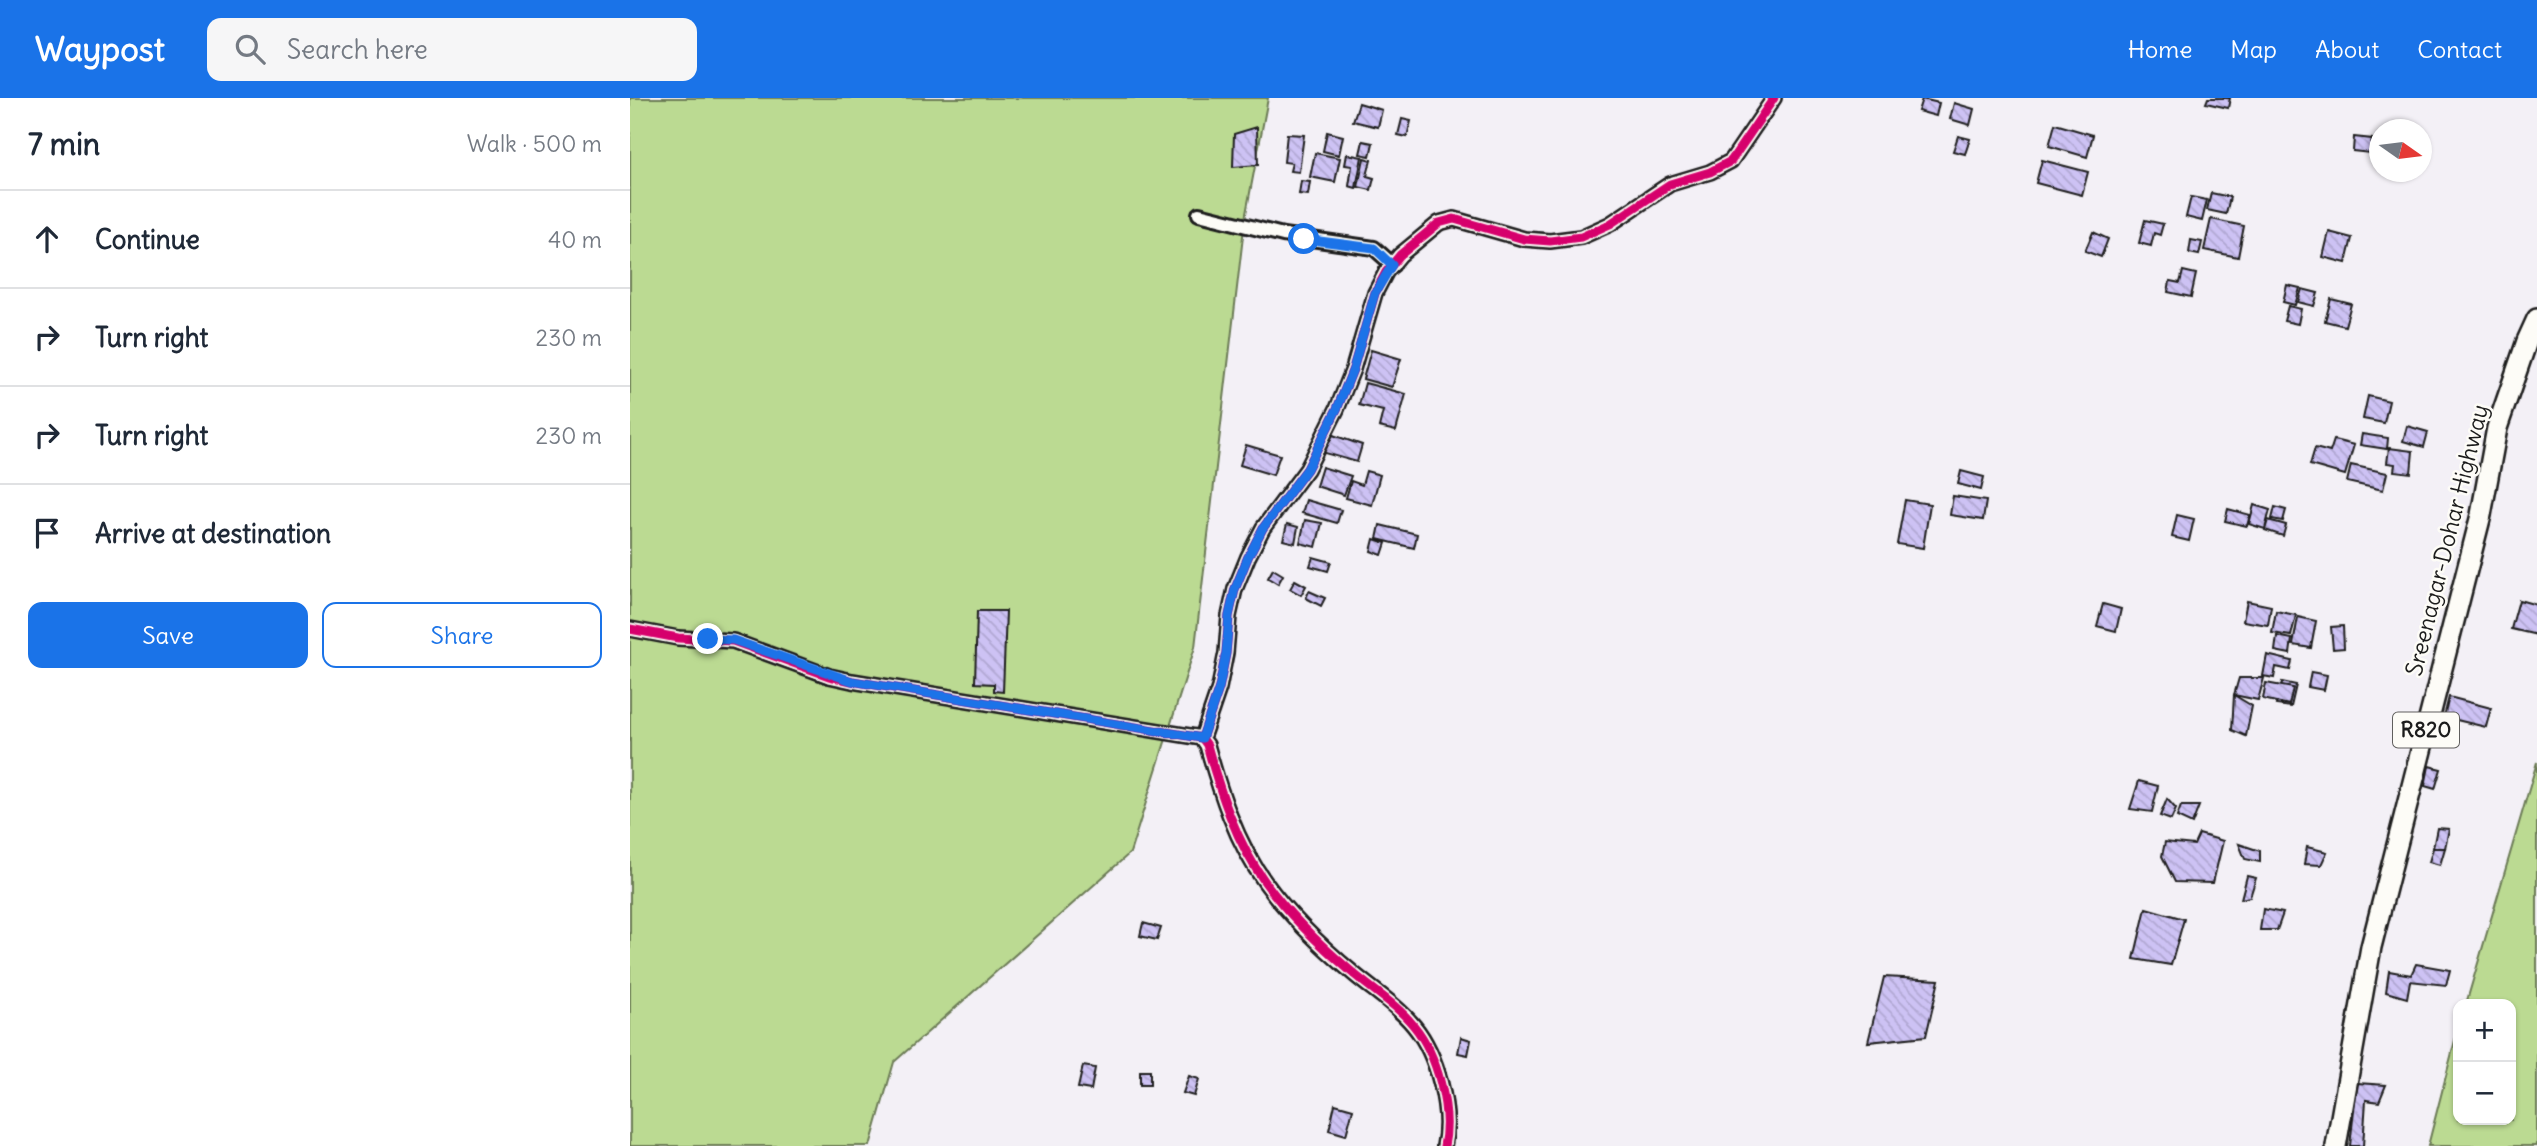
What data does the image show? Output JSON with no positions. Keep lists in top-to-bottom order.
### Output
{
  "streets": {
    "main road": ["Sreenagar-Dohar Highway", "R820"]
  },
  "north": "right",
  "page": {
    "header": "Waypost",
    "search": "Search here",
    "nav": [
      "Home",
      "Map",
      "About",
      "Contact"
    ],
    "heading": ["7 min", "Walk · 500 m"],
    "list": [
      ["Continue", "40 m"],
      ["Turn right", "230 m"],
      ["Turn right", "230 m"],
      "Arrive at destination"
    ],
    "buttons": ["Save", "Share"],
    "map_buttons": ["+", "−"]
  }
}
